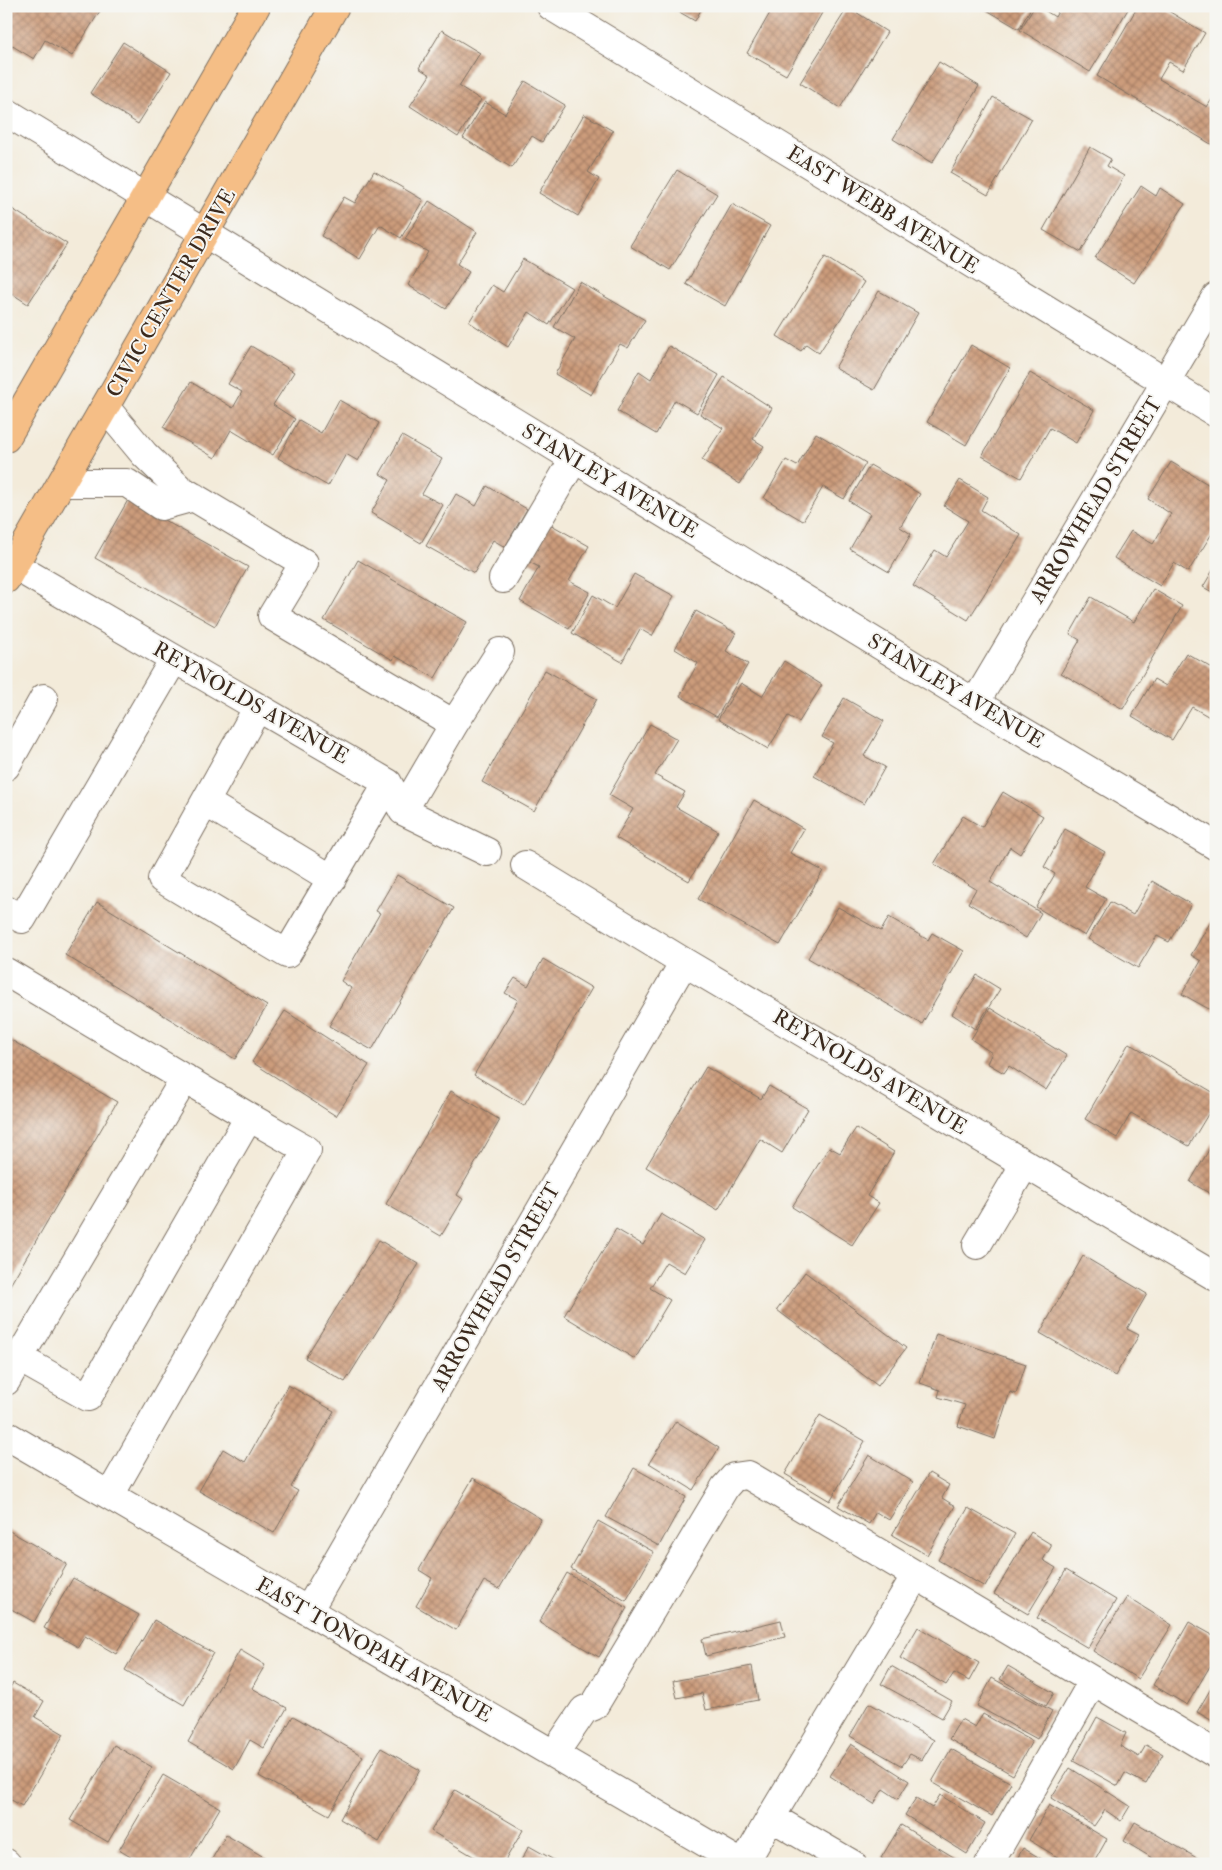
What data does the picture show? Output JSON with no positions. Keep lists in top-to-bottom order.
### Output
{
  "streets": {
    "main road": ["CIVIC CENTER DRIVE"],
    "street": [
      "EAST WEBB AVENUE",
      "STANLEY AVENUE",
      "ARROWHEAD STREET",
      "REYNOLDS AVENUE",
      "EAST TONOPAH AVENUE"
    ]
  },
  "crossings": [
    ["EAST WEBB AVENUE", "ARROWHEAD STREET"],
    ["CIVIC CENTER DRIVE", "STANLEY AVENUE"],
    ["CIVIC CENTER DRIVE", "REYNOLDS AVENUE"],
    ["STANLEY AVENUE", "ARROWHEAD STREET"],
    ["ARROWHEAD STREET", "REYNOLDS AVENUE"],
    ["ARROWHEAD STREET", "EAST TONOPAH AVENUE"]
  ]
}
